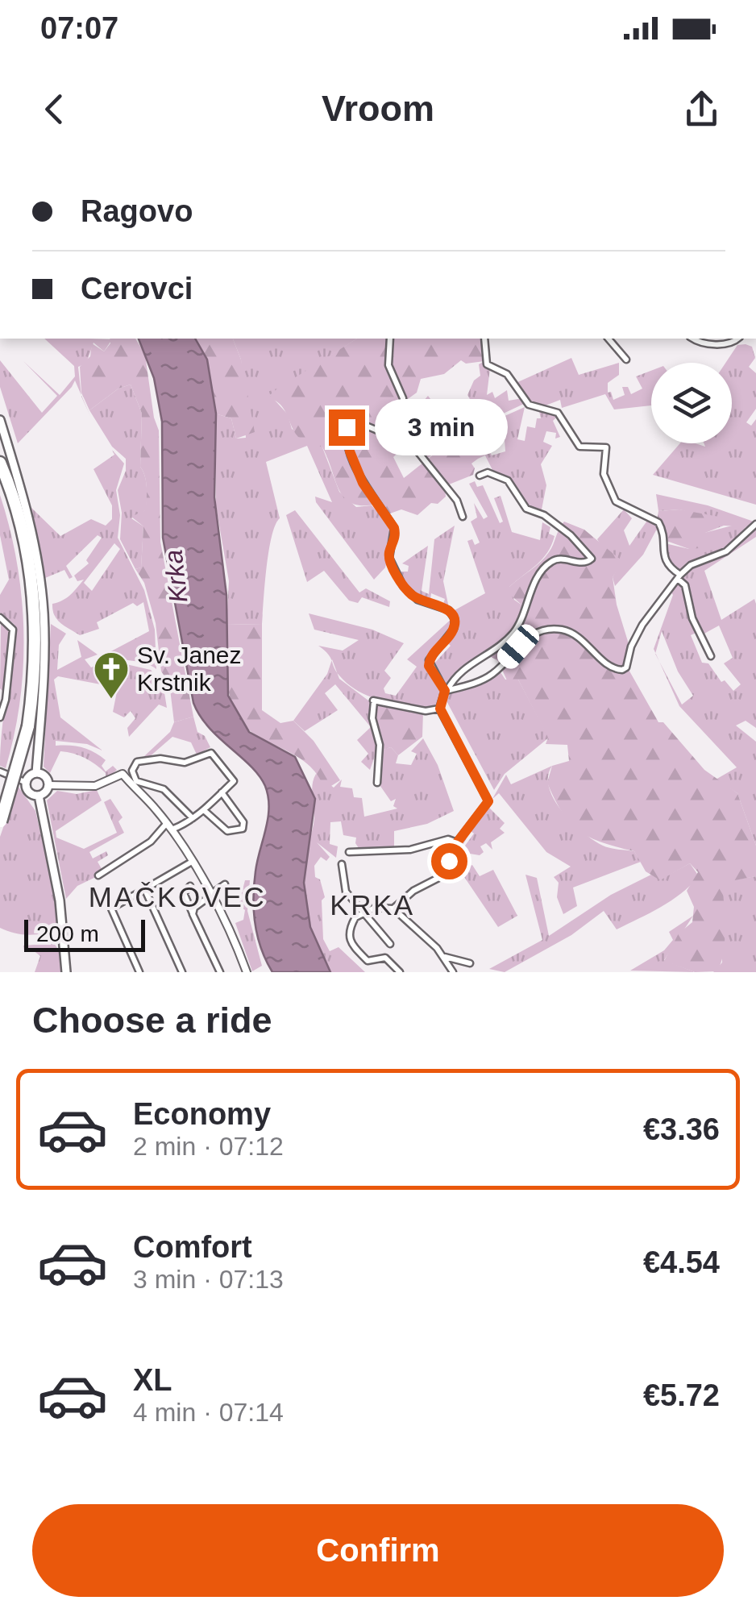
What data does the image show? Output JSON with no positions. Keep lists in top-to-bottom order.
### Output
{
  "districts": ["MAČKOVEC", "KRKA"],
  "water": ["Krka"],
  "places": {
    "church": ["Sv. Janez Krstnik"]
  },
  "scale_bar": "200 m",
  "page": {
    "status": "07:07",
    "header": "Vroom",
    "banner": ["Ragovo", "Cerovci"],
    "bubble": "3 min",
    "scale": "200 m",
    "heading": "Choose a ride",
    "list": [
      {
        "name": "Economy",
        "note": "2 min · 07:12",
        "value": "€3.36"
      },
      {
        "name": "Comfort",
        "note": "3 min · 07:13",
        "value": "€4.54"
      },
      {
        "name": "XL",
        "note": "4 min · 07:14",
        "value": "€5.72"
      }
    ],
    "buttons": "Confirm"
  }
}
